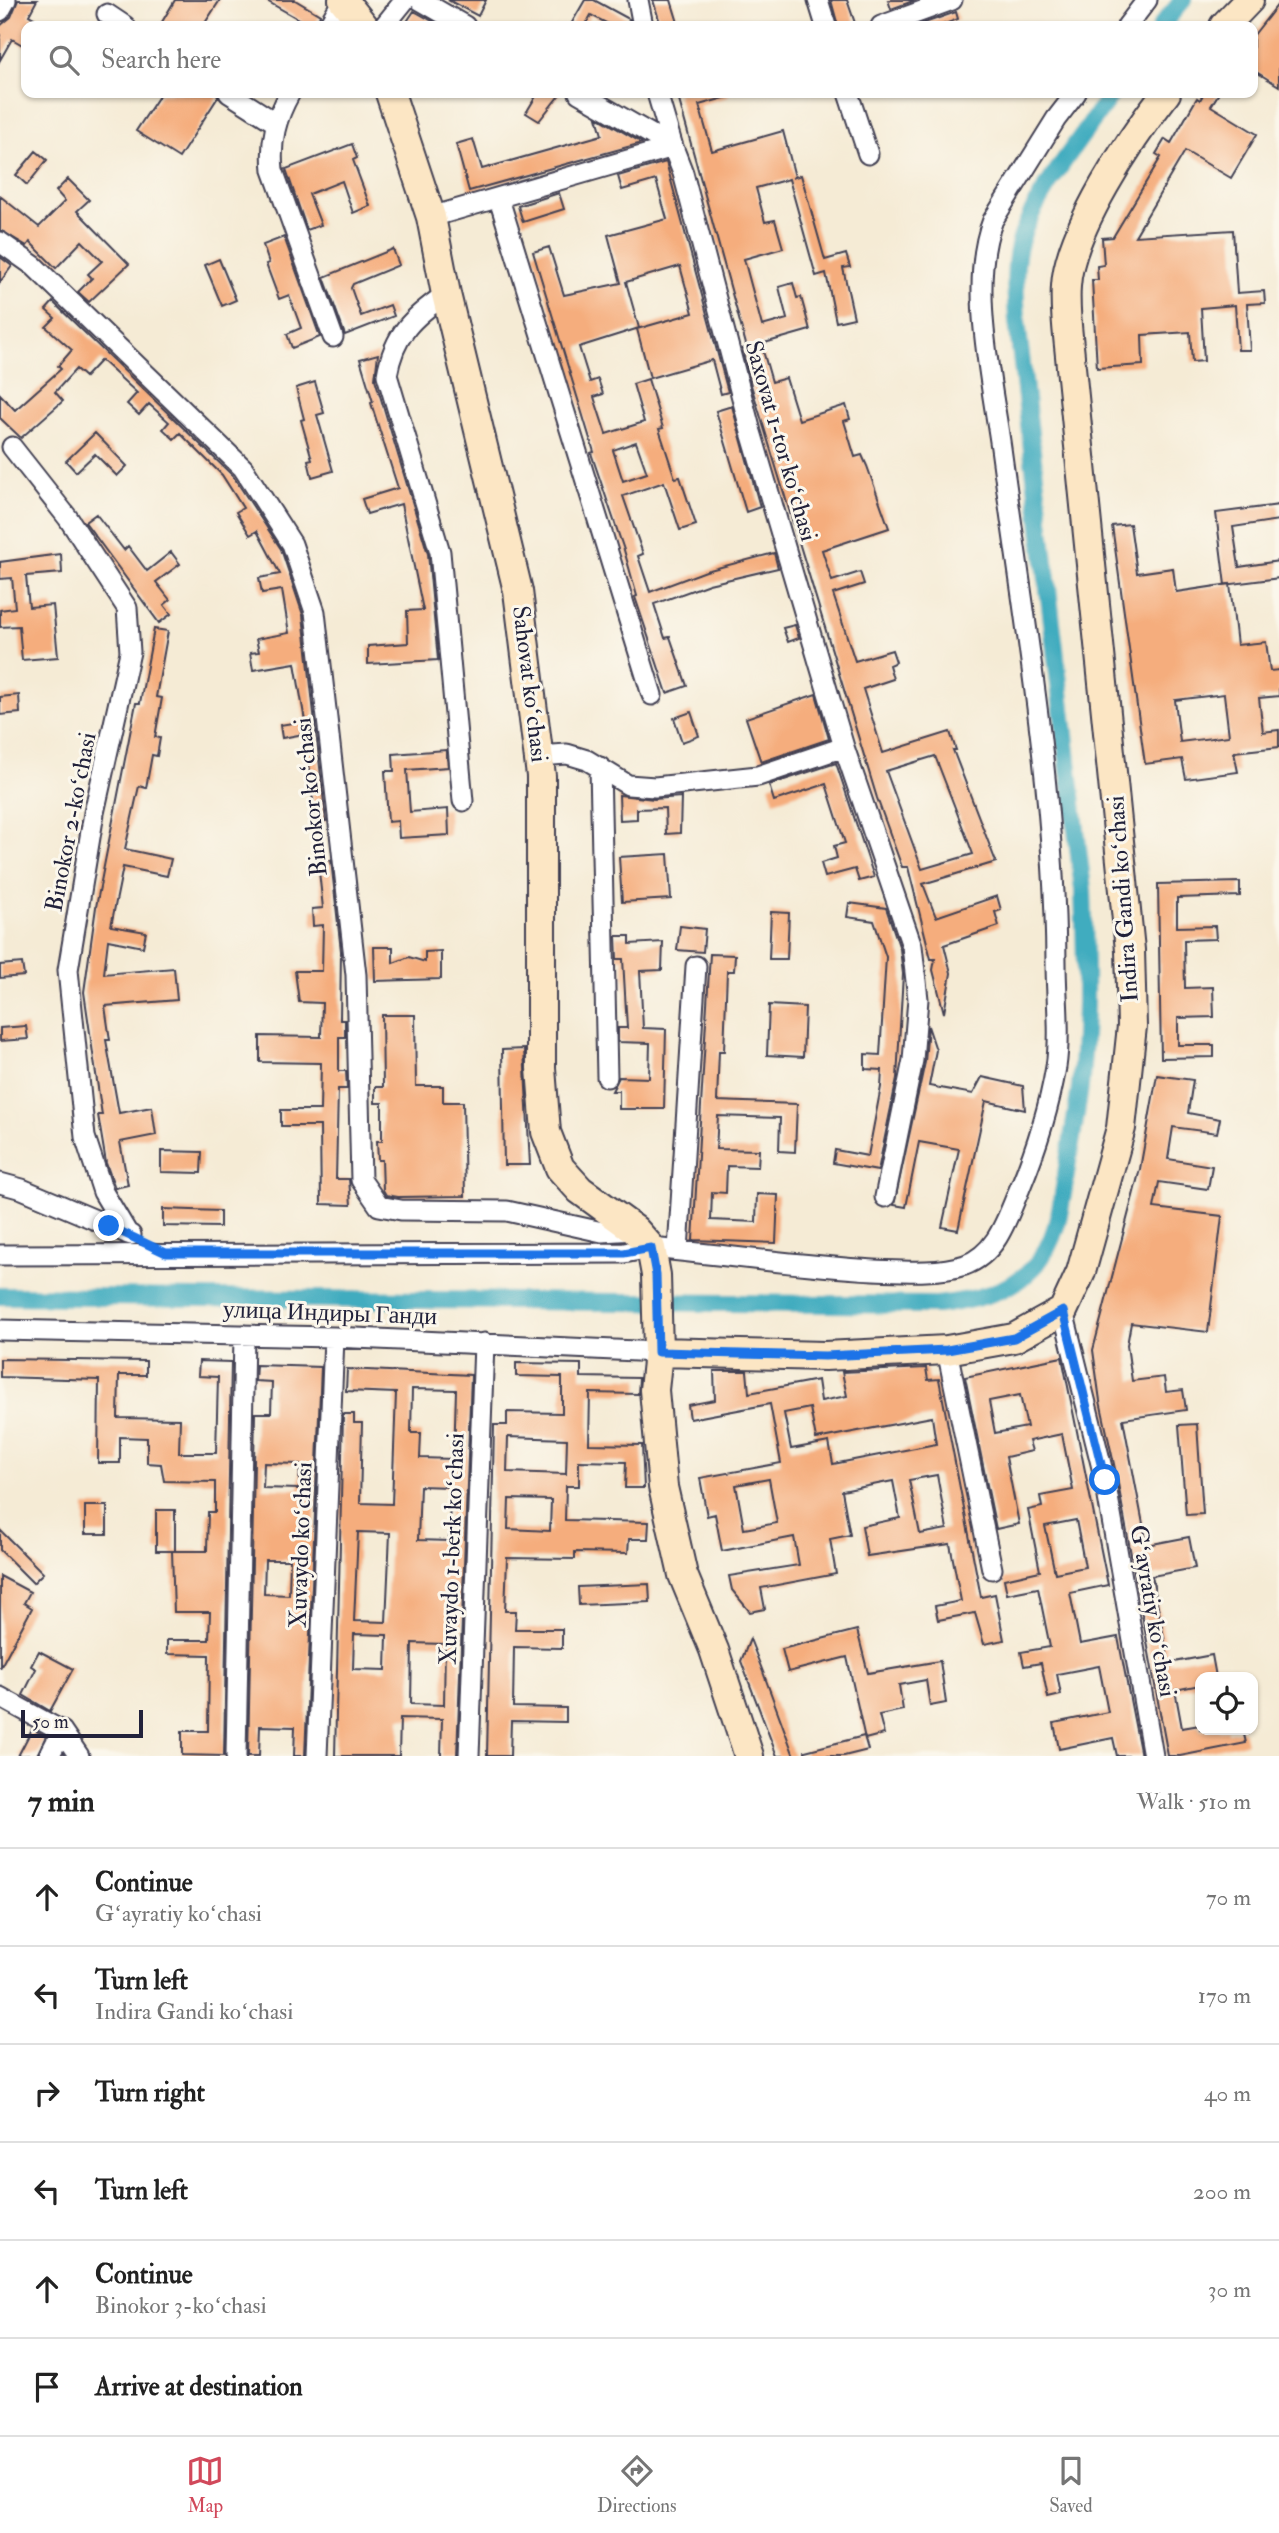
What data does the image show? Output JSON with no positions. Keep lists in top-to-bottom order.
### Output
{
  "streets": {
    "street": [
      "Saxovat 1-tor koʻchasi",
      "Sahovat koʻchasi",
      "Binokor koʻchasi",
      "Binokor 2-koʻchasi",
      "Indira Gandi koʻchasi",
      "улица Индиры Ганди",
      "Xuvaydo koʻchasi",
      "Xuvaydo 1-berk koʻchasi",
      "Gʻayratiy koʻchasi"
    ]
  },
  "crossings": [
    ["Sahovat koʻchasi", "Binokor koʻchasi"],
    ["Indira Gandi koʻchasi", "Gʻayratiy koʻchasi"],
    ["улица Индиры Ганди", "Xuvaydo koʻchasi"],
    ["улица Индиры Ганди", "Xuvaydo 1-berk koʻchasi"]
  ],
  "scale_bar": "50 m",
  "page": {
    "search": "Search here",
    "scale": "50 m",
    "heading": ["7 min", "Walk · 510 m"],
    "list": [
      ["Continue", "Gʻayratiy koʻchasi", "70 m"],
      ["Turn left", "Indira Gandi koʻchasi", "170 m"],
      ["Turn right", "40 m"],
      ["Turn left", "200 m"],
      ["Continue", "Binokor 3-koʻchasi", "30 m"],
      "Arrive at destination"
    ],
    "nav": ["Map", "Directions", "Saved"]
  }
}
